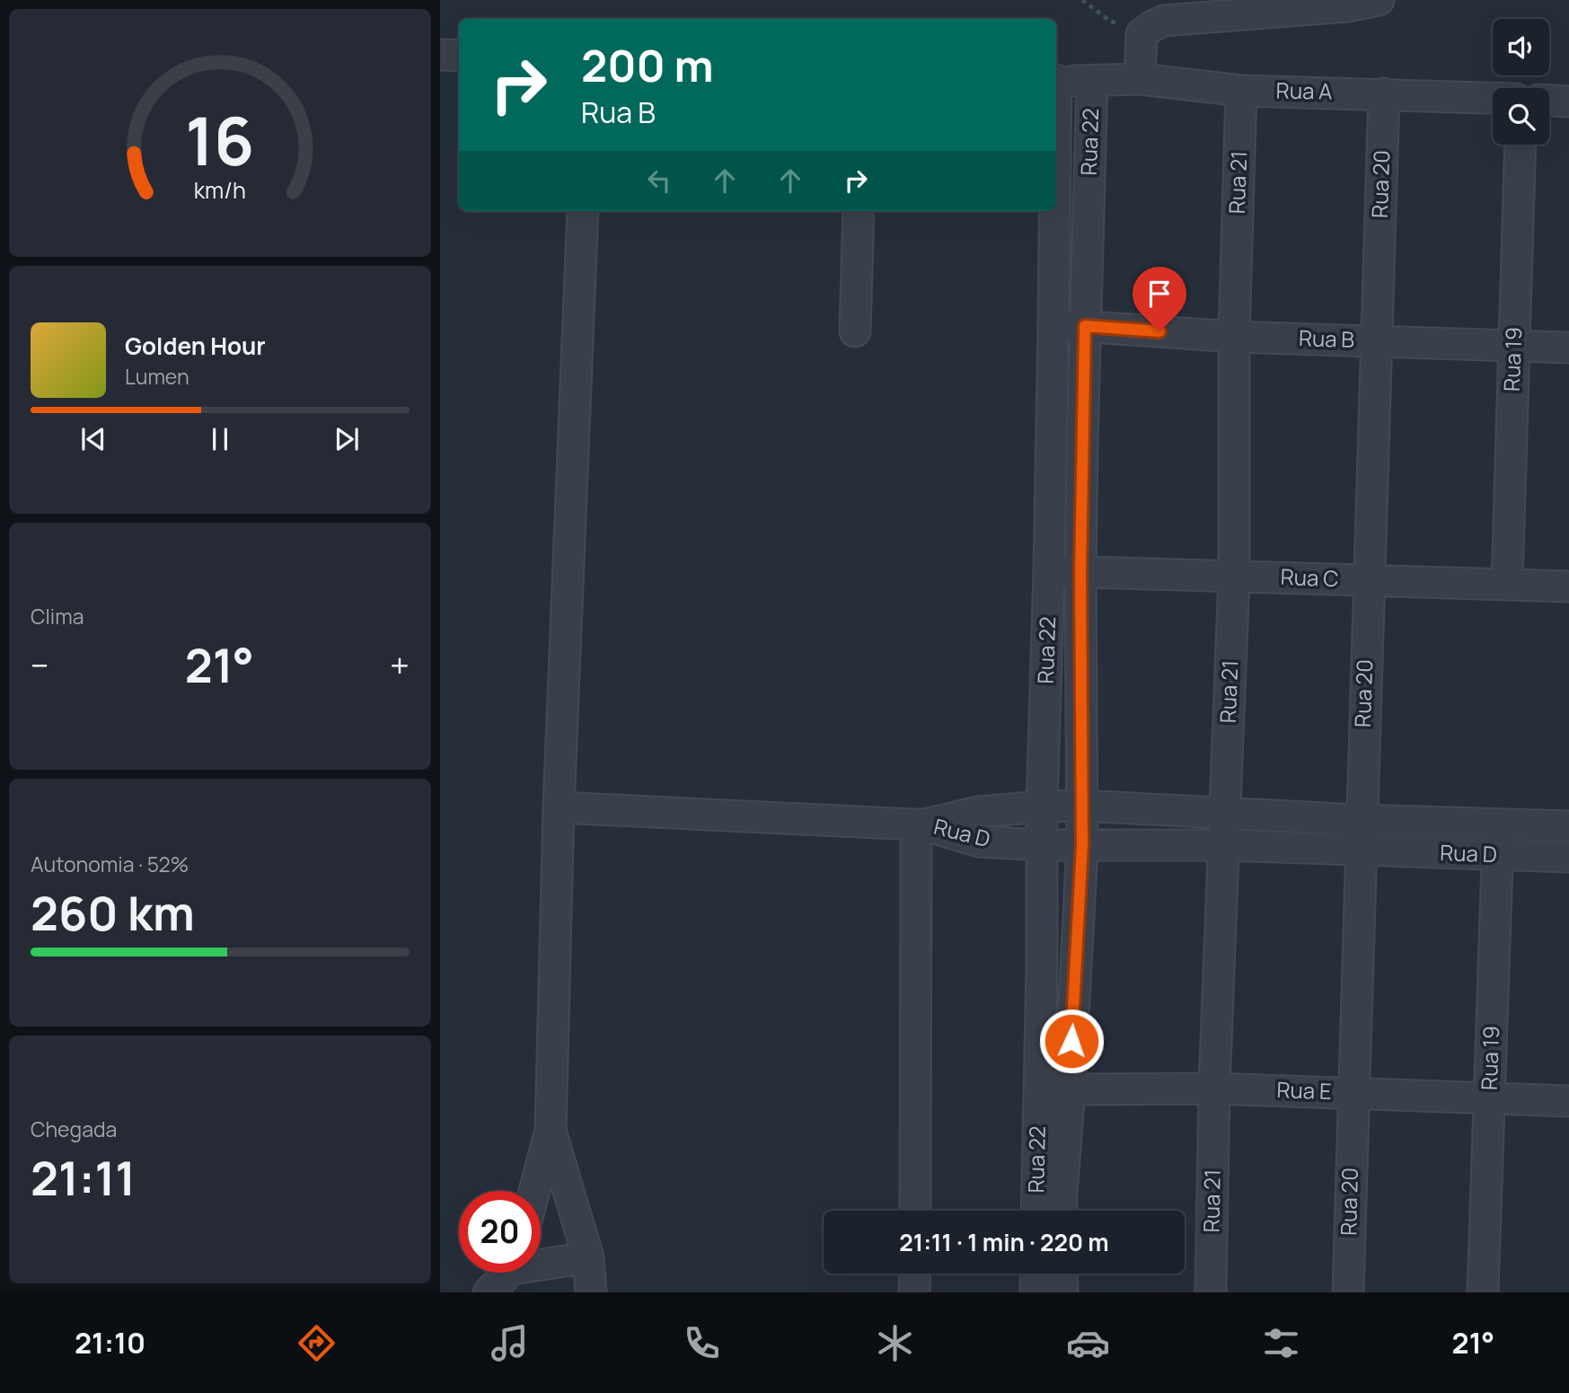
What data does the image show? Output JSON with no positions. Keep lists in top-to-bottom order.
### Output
{
  "streets": {
    "street": [
      "Rua A",
      "Rua 22",
      "Rua 21",
      "Rua 20",
      "Rua B",
      "Rua 19",
      "Rua C",
      "Rua D",
      "Rua E"
    ]
  },
  "crossings": [
    ["Rua A", "Rua 22"],
    ["Rua A", "Rua 21"],
    ["Rua A", "Rua 20"],
    ["Rua 22", "Rua B"],
    ["Rua 22", "Rua C"],
    ["Rua 22", "Rua D"],
    ["Rua 22", "Rua E"],
    ["Rua 21", "Rua B"],
    ["Rua 21", "Rua C"],
    ["Rua 21", "Rua D"],
    ["Rua 21", "Rua E"],
    ["Rua 20", "Rua B"],
    ["Rua 20", "Rua C"],
    ["Rua 20", "Rua D"],
    ["Rua 20", "Rua E"],
    ["Rua B", "Rua 19"],
    ["Rua 19", "Rua C"],
    ["Rua 19", "Rua D"],
    ["Rua 19", "Rua E"]
  ],
  "page": {
    "turn": ["200 m", "Rua B"],
    "song": ["Golden Hour", "Lumen"],
    "tile": [
      "Clima",
      ["Autonomia · 52%", "260 km"],
      ["Chegada", "21:11"]
    ],
    "heat": ["−", "21°", "+"],
    "limit": "20",
    "trip": "21:11 · 1 min · 220 m",
    "tabs": ["21:10", "21°"],
    "gauge": ["16", "km/h"]
  }
}
